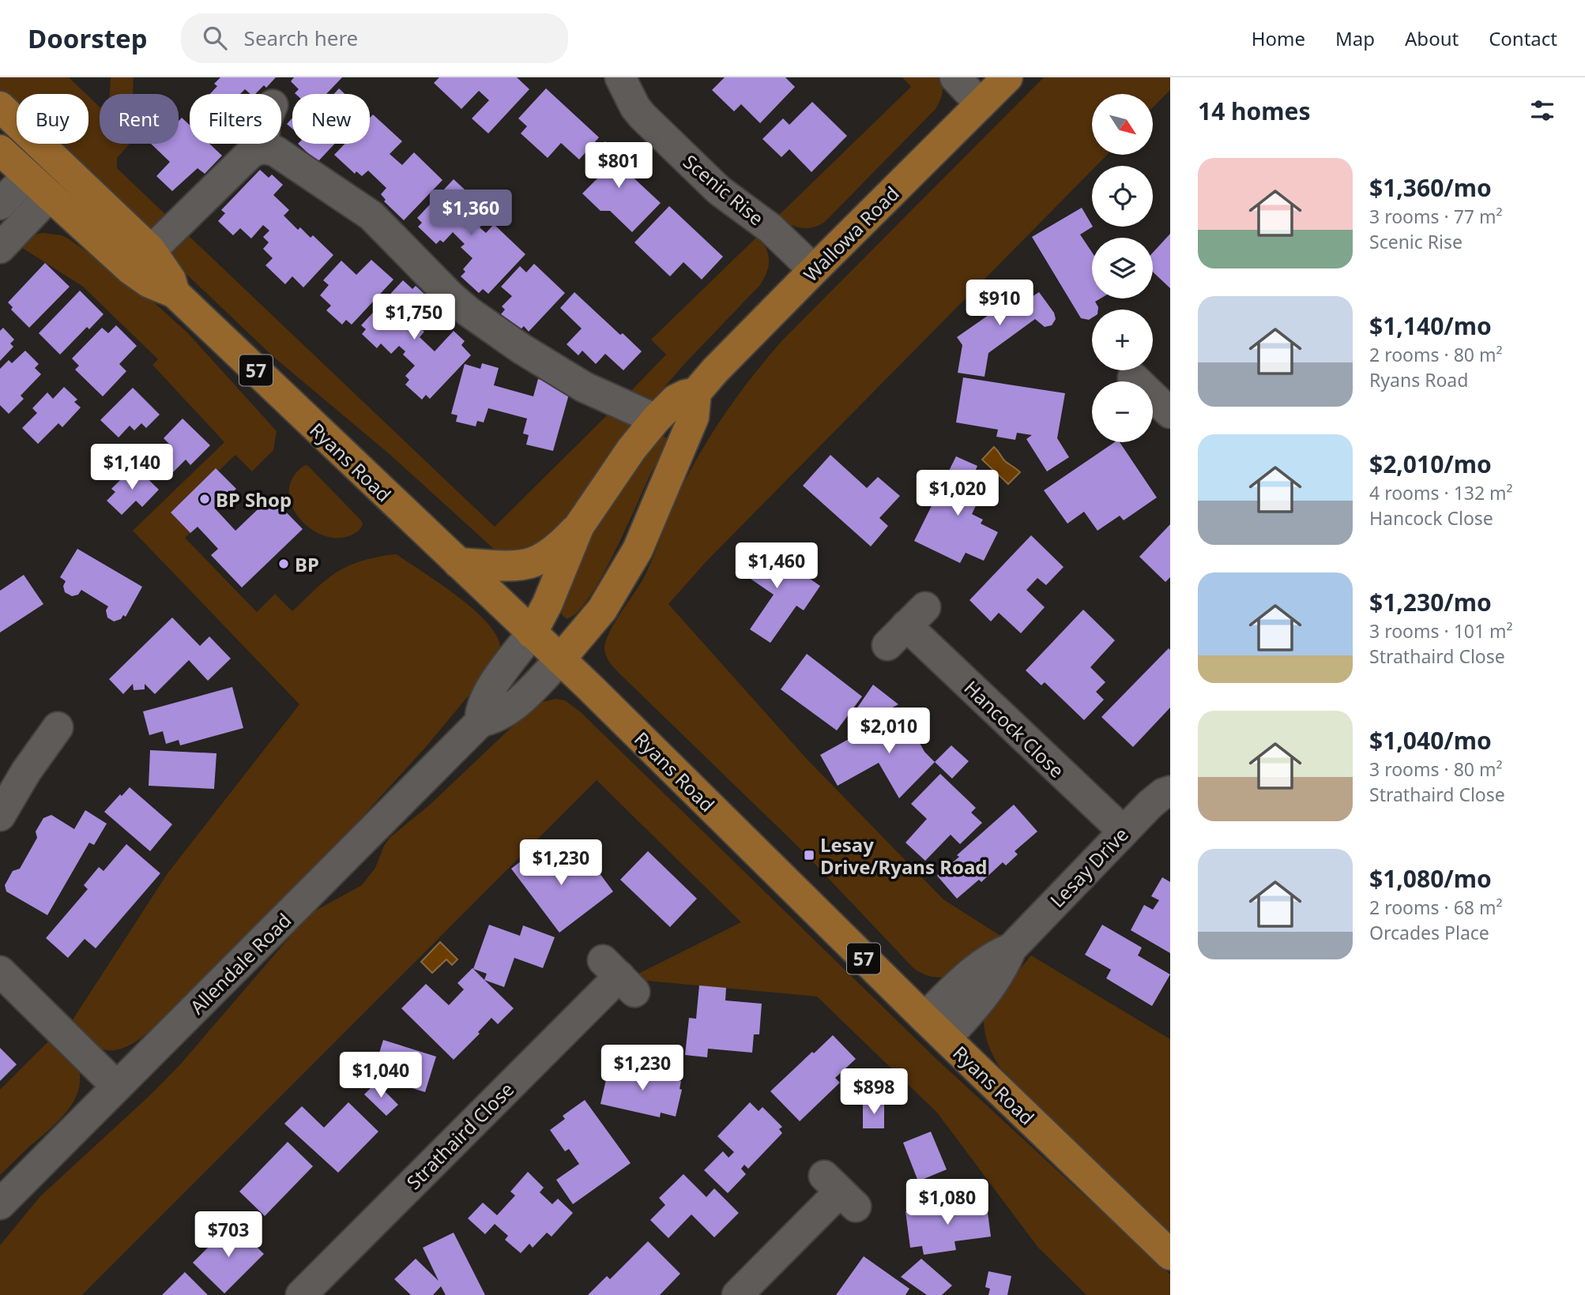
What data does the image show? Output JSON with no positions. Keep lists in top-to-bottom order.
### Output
{
  "streets": {
    "main road": ["Wallowa Road", "57", "Ryans Road"],
    "street": [
      "Scenic Rise",
      "Hancock Close",
      "Lesay Drive",
      "Allendale Road",
      "Strathaird Close"
    ]
  },
  "crossings": [
    ["Scenic Rise", "Wallowa Road"],
    ["Wallowa Road", "Ryans Road"],
    ["Ryans Road", "Lesay Drive"],
    ["Ryans Road", "Allendale Road"],
    ["Hancock Close", "Lesay Drive"]
  ],
  "places": {
    "other": ["BP Shop", "BP"],
    "transit": ["Lesay Drive/Ryans Road"]
  },
  "north": "bottom right",
  "page": {
    "header": "Doorstep",
    "search": "Search here",
    "nav": [
      "Home",
      "Map",
      "About",
      "Contact"
    ],
    "heading": "14 homes",
    "map_buttons": ["+", "−"],
    "chip": [
      "Buy",
      "Rent",
      "Filters",
      "New"
    ],
    "price": [
      "$801",
      "$1,360",
      "$910",
      "$1,750",
      "$1,140",
      "$1,020",
      "$1,460",
      "$2,010",
      "$1,230",
      "$1,230",
      "$1,040",
      "$898",
      "$1,080",
      "$703"
    ],
    "list": [
      {
        "name": "$1,360/mo",
        "note": "3 rooms · 77 m² · Scenic Rise"
      },
      {
        "name": "$1,140/mo",
        "note": "2 rooms · 80 m² · Ryans Road"
      },
      {
        "name": "$2,010/mo",
        "note": "4 rooms · 132 m² · Hancock Close"
      },
      {
        "name": "$1,230/mo",
        "note": "3 rooms · 101 m² · Strathaird Close"
      },
      {
        "name": "$1,040/mo",
        "note": "3 rooms · 80 m² · Strathaird Close"
      },
      {
        "name": "$1,080/mo",
        "note": "2 rooms · 68 m² · Orcades Place"
      }
    ]
  }
}
